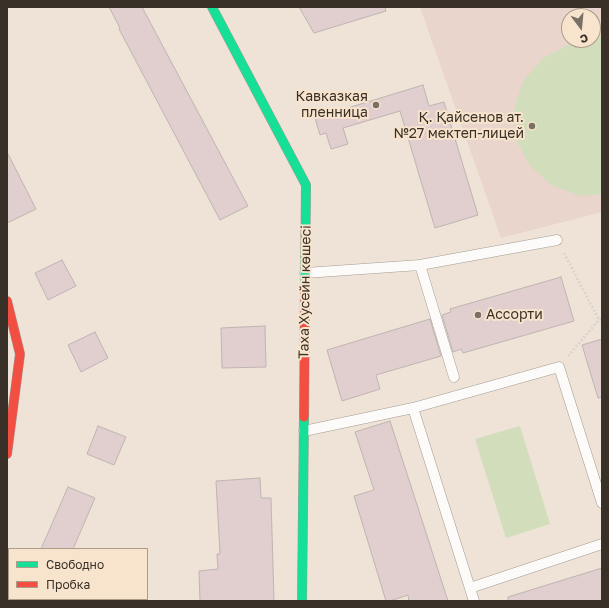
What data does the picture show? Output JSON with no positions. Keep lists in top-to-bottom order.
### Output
{
  "streets": {
    "street": ["Таха Хусейн көшесі"]
  },
  "places": ["Кавказкая пленница", "Қ. Қайсенов ат. №27 мектеп-лицей", "Ассорти"],
  "legend": ["Свободно", "Пробка"],
  "north": "bottom"
}
